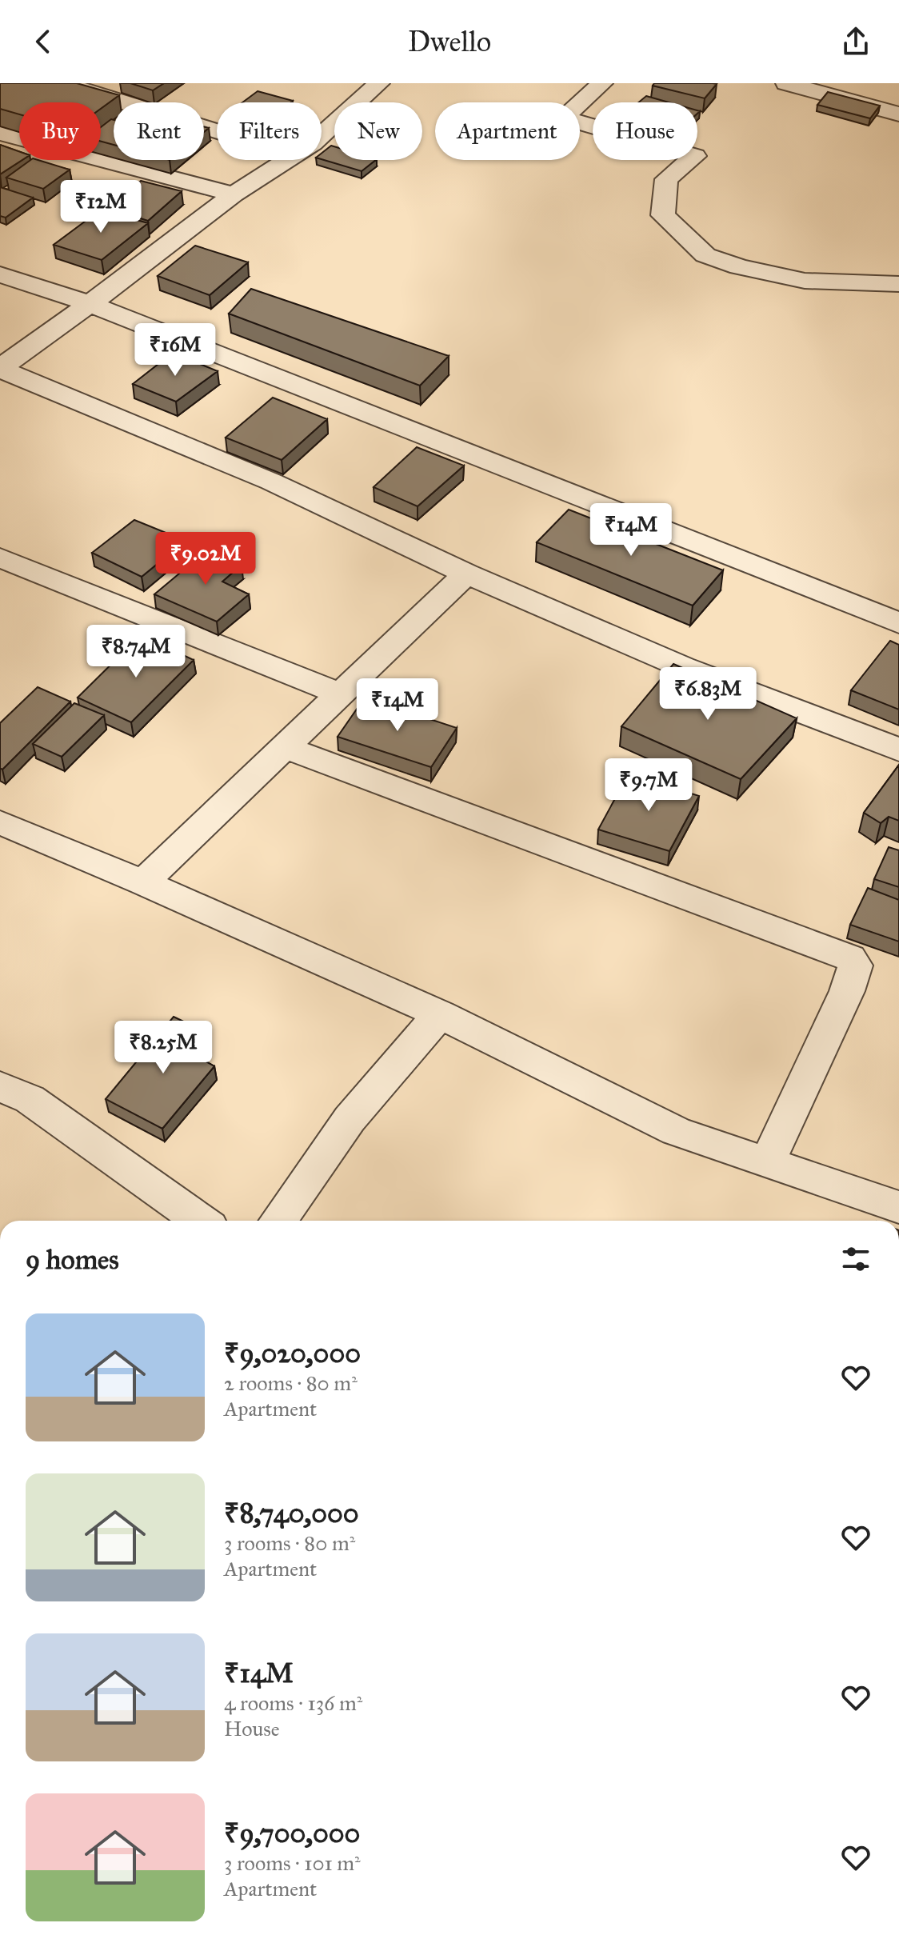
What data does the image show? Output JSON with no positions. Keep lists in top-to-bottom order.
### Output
{
  "page": {
    "header": "Dwello",
    "chip": [
      "Buy",
      "Rent",
      "Filters",
      "New",
      "Apartment",
      "House"
    ],
    "price": [
      "₹12M",
      "₹16M",
      "₹14M",
      "₹9.02M",
      "₹8.74M",
      "₹6.83M",
      "₹14M",
      "₹9.7M",
      "₹8.25M"
    ],
    "heading": "9 homes",
    "list": [
      {
        "name": "₹9,020,000",
        "note": "2 rooms · 80 m² · Apartment"
      },
      {
        "name": "₹8,740,000",
        "note": "3 rooms · 80 m² · Apartment"
      },
      {
        "name": "₹14M",
        "note": "4 rooms · 136 m² · House"
      },
      {
        "name": "₹9,700,000",
        "note": "3 rooms · 101 m² · Apartment"
      }
    ]
  }
}
